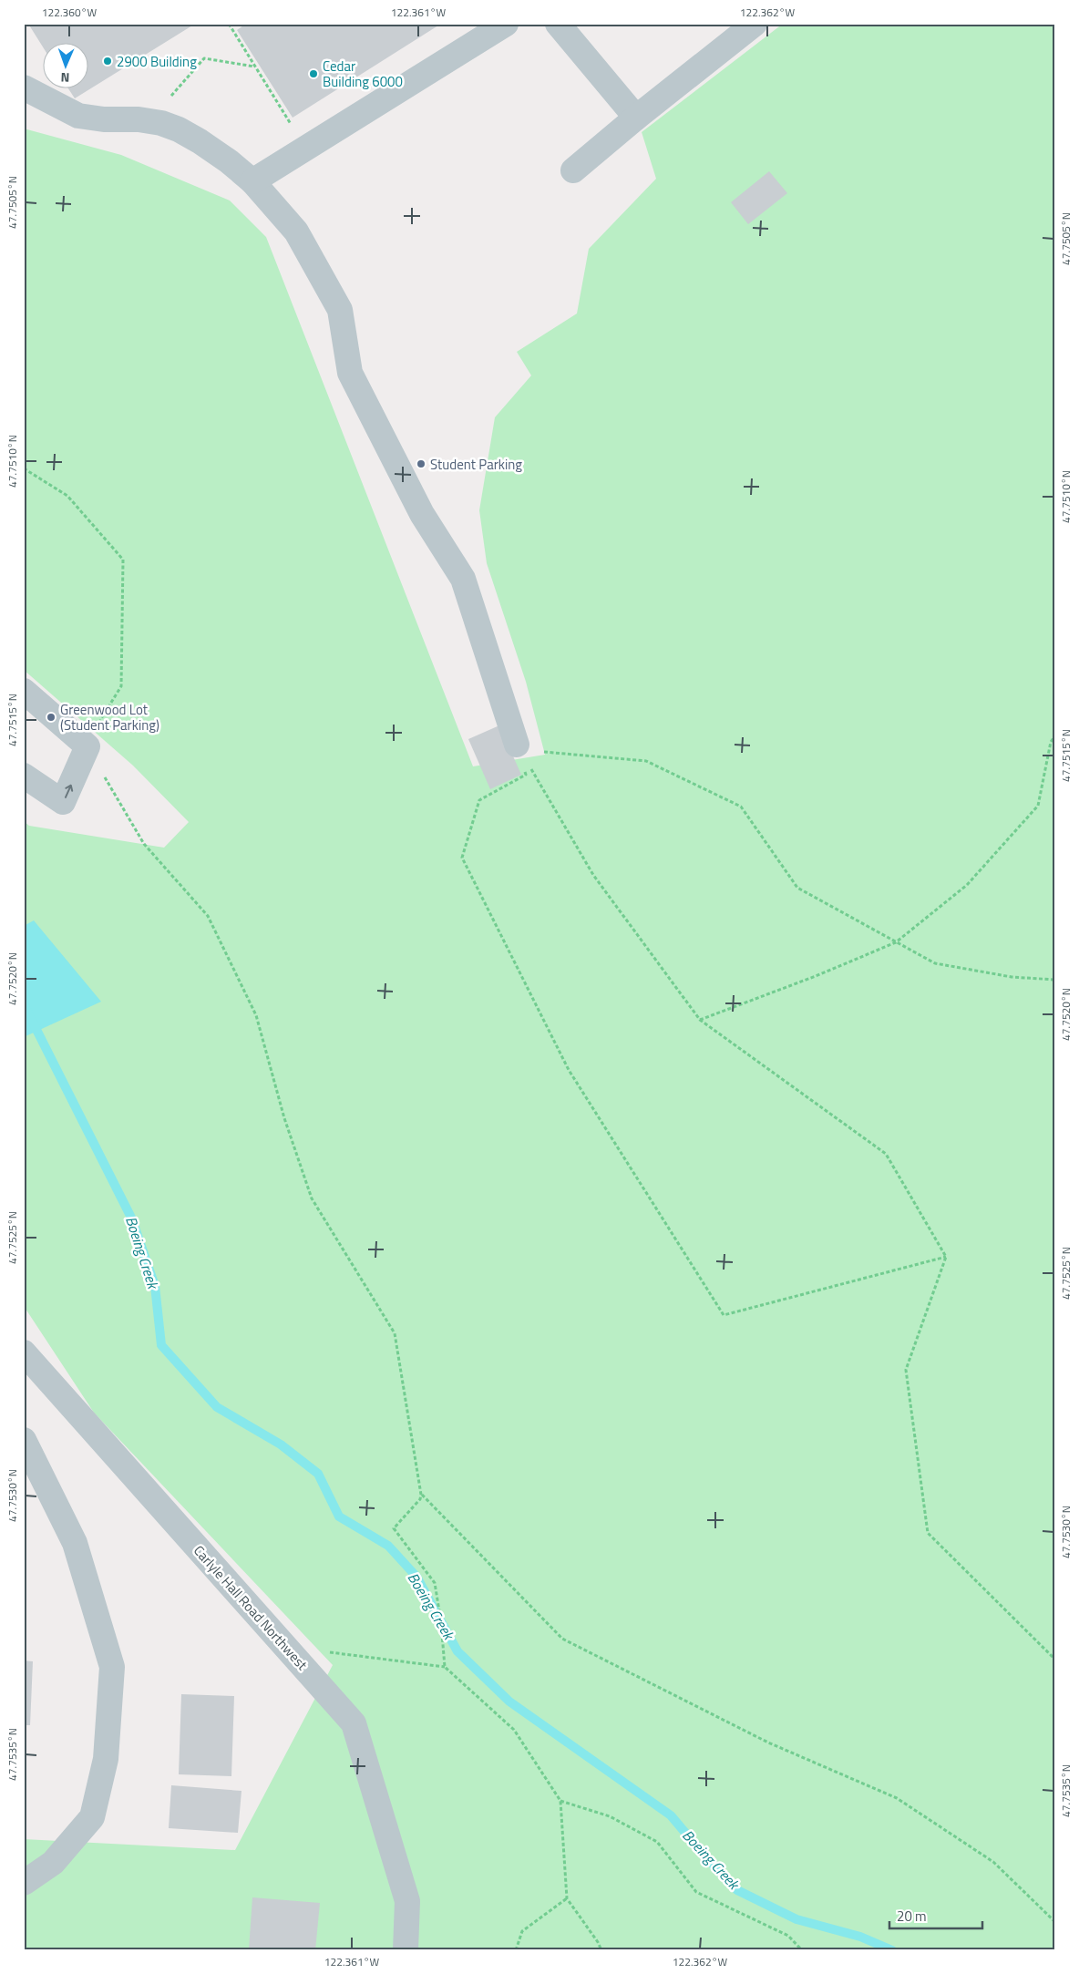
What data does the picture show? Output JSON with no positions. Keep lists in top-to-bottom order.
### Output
{
  "streets": {
    "street": ["Carlyle Hall Road Northwest"]
  },
  "water": ["Boeing Creek"],
  "places": [
    "2900 Building",
    "Cedar Building 6000",
    "Student Parking",
    "Greenwood Lot (Student Parking)"
  ],
  "scale_bar": "20 m",
  "north": "bottom",
  "coordinates": [
    "122.360°W",
    "122.361°W",
    "122.362°W",
    "47.7505°N",
    "47.7510°N",
    "47.7515°N",
    "47.7520°N",
    "47.7525°N",
    "47.7530°N",
    "47.7535°N"
  ]
}
